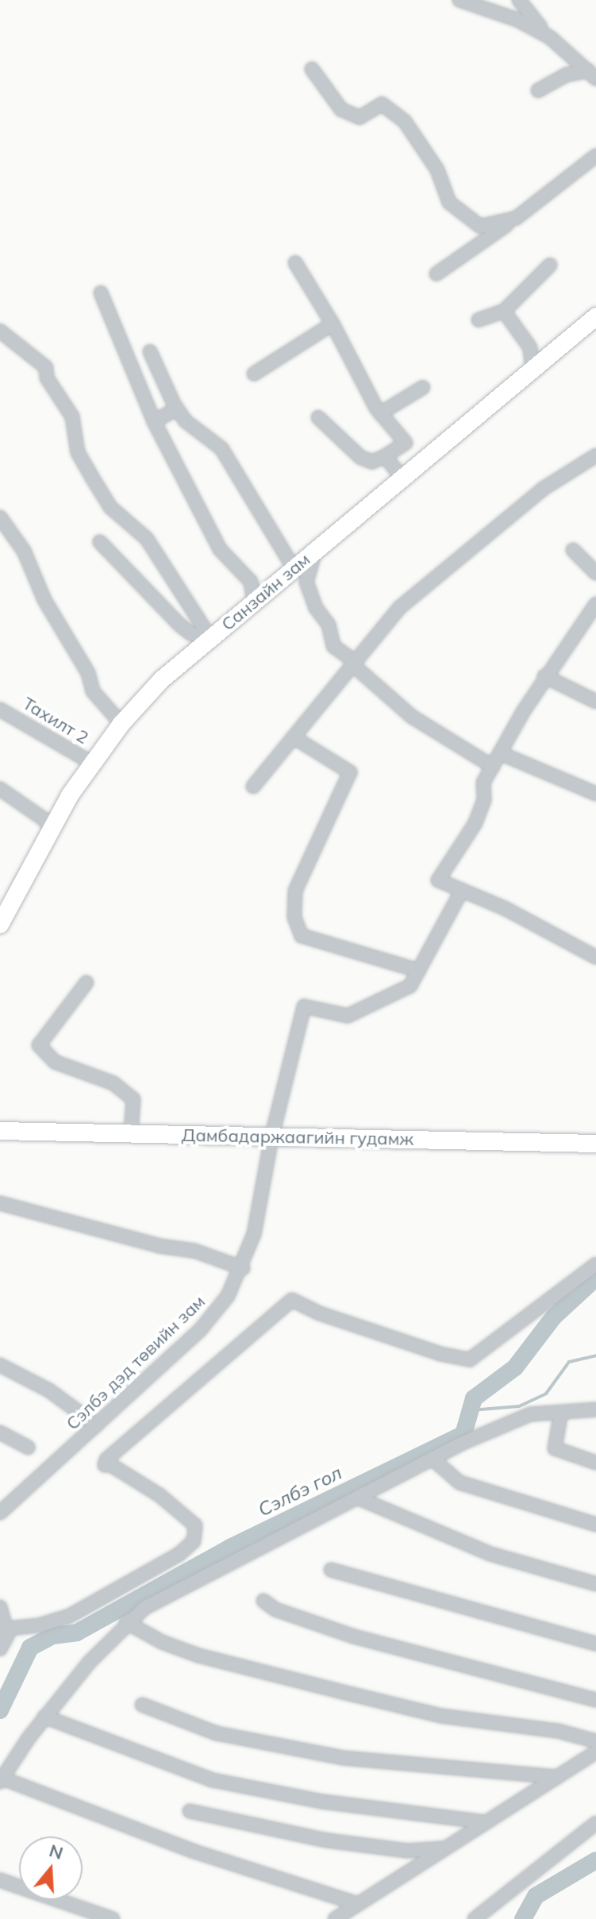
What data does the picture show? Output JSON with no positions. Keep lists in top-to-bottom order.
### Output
{
  "streets": {
    "main road": ["Санзайн зам", "Дамбадаржаагийн гудамж"],
    "street": ["Тахилт 2", "Сэлбэ дэд төвийн зам"]
  },
  "crossings": [
    ["Санзайн зам", "Тахилт 2"],
    ["Дамбадаржаагийн гудамж", "Сэлбэ дэд төвийн зам"]
  ],
  "water": ["Сэлбэ гол"],
  "north": "top"
}
